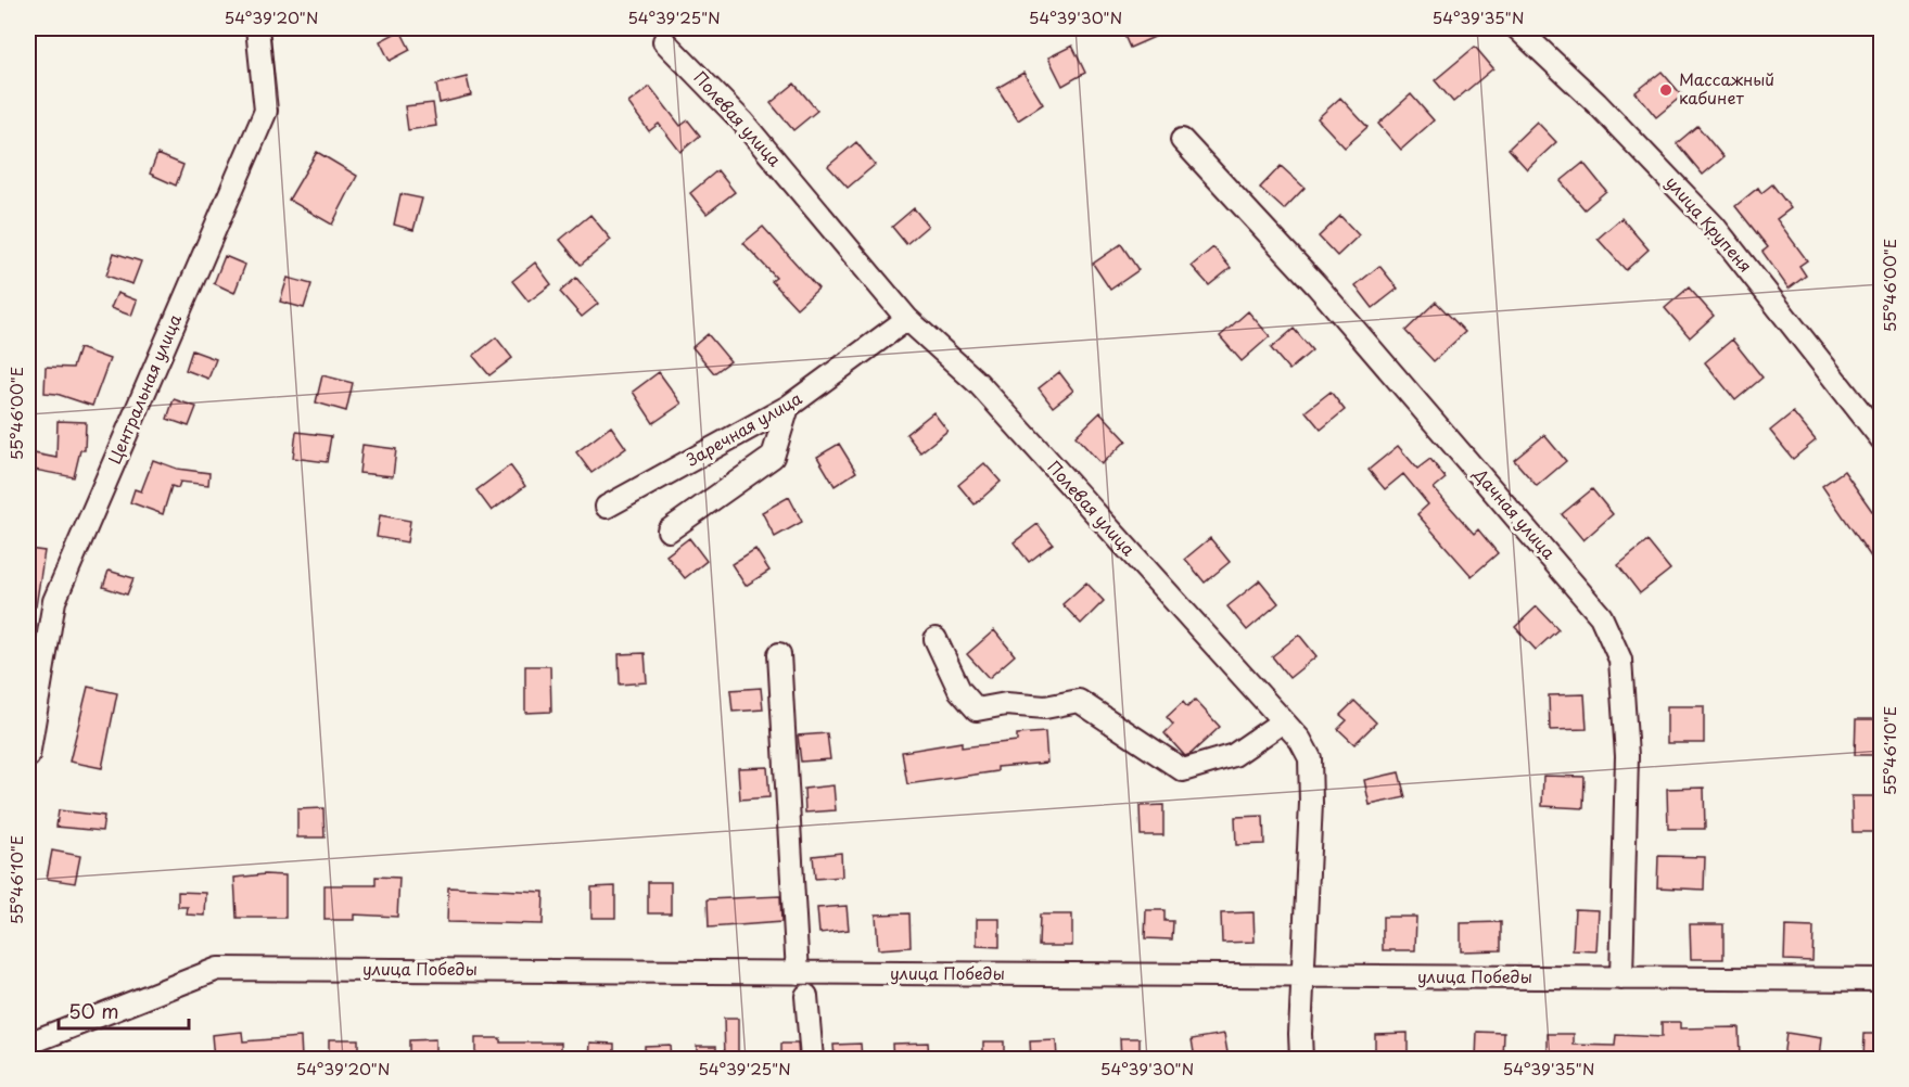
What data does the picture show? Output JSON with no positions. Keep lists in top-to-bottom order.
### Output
{
  "streets": {
    "street": [
      "Полевая улица",
      "улица Крупеня",
      "Центральная улица",
      "Заречная улица",
      "Дачная улица",
      "улица Победы"
    ]
  },
  "crossings": [
    ["Полевая улица", "Заречная улица"],
    ["Полевая улица", "улица Победы"],
    ["Дачная улица", "улица Победы"]
  ],
  "places": ["Массажный кабинет"],
  "scale_bar": "50 m",
  "coordinates": [
    "54°39'20\"N",
    "54°39'25\"N",
    "54°39'30\"N",
    "54°39'35\"N",
    "55°46'00\"E",
    "55°46'10\"E"
  ]
}
